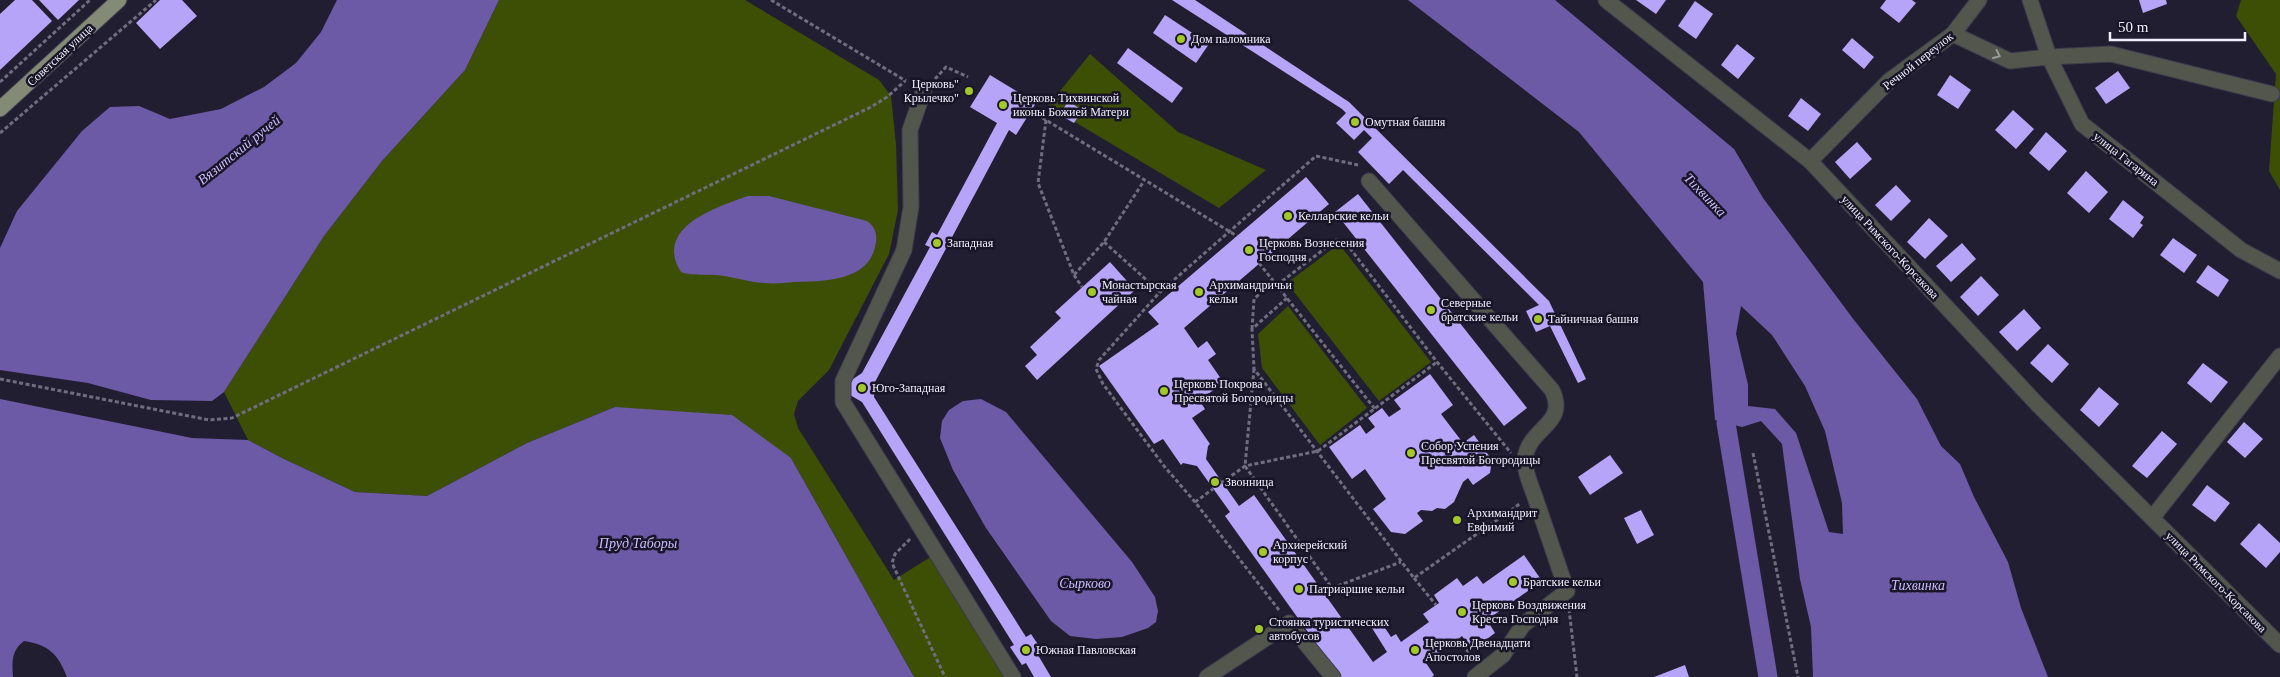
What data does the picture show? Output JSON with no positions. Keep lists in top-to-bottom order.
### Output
{
  "streets": {
    "main road": ["Советская улица"],
    "street": ["Речной переулок", "улица Гагарина", "улица Римского-Корсакова"]
  },
  "crossings": [
    ["Речной переулок", "улица Римского-Корсакова"]
  ],
  "water": [
    "Вязитский ручей",
    "Тихвинка",
    "Пруд Таборы",
    "Сырково"
  ],
  "places": [
    "Дом паломника",
    "Церковь\" Крылечко\"",
    "Церковь Тихвинской иконы Божией Матери",
    "Омутная башня",
    "Келларские кельи",
    "Западная",
    "Церковь Вознесения Господня",
    "Монастырская чайная",
    "Архимандричьи кельи",
    "Северные братские кельи",
    "Тайничная башня",
    "Юго-Западная",
    "Церковь Покрова Пресвятой Богородицы",
    "Собор Успения Пресвятой Богородицы",
    "Звонница",
    "Архимандрит Евфимий",
    "Архиерейский корпус",
    "Братские кельи",
    "Патриаршие кельи",
    "Церковь Воздвижения Креста Господня",
    "Стоянка туристических автобусов",
    "Южная Павловская",
    "Церковь Двенадцати Апостолов"
  ],
  "scale_bar": "50 m"
}
